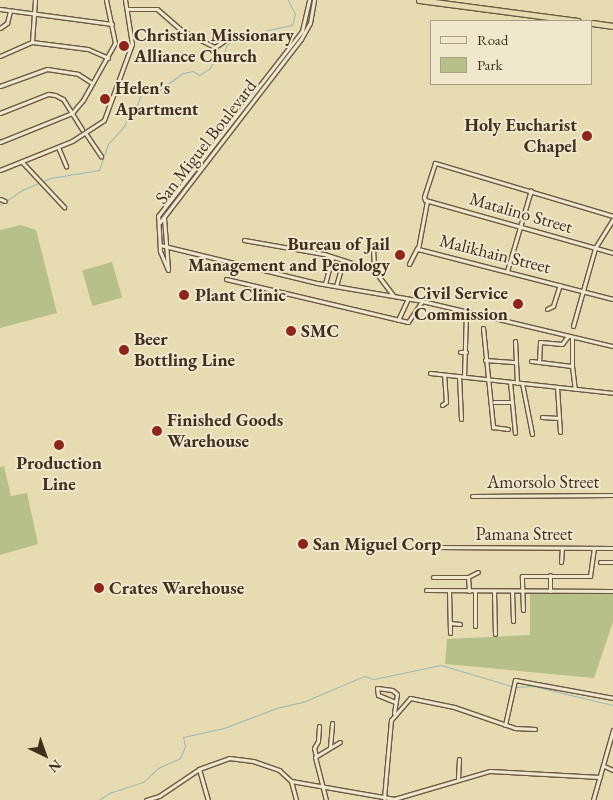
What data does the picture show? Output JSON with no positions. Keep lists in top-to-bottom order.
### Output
{
  "streets": {
    "street": [
      "San Miguel Boulevard",
      "Matalino Street",
      "Malikhain Street",
      "Amorsolo Street",
      "Pamana Street"
    ]
  },
  "crossings": [
    ["Matalino Street", "Malikhain Street"]
  ],
  "places": [
    "Christian Missionary Alliance Church",
    "Helen's Apartment",
    "Holy Eucharist Chapel",
    "Bureau of Jail Management and Penology",
    "Plant Clinic",
    "Civil Service Commission",
    "SMC",
    "Beer Bottling Line",
    "Finished Goods Warehouse",
    "Production Line",
    "San Miguel Corp",
    "Crates Warehouse"
  ],
  "legend": ["Road", "Park"],
  "north": "bottom right"
}
